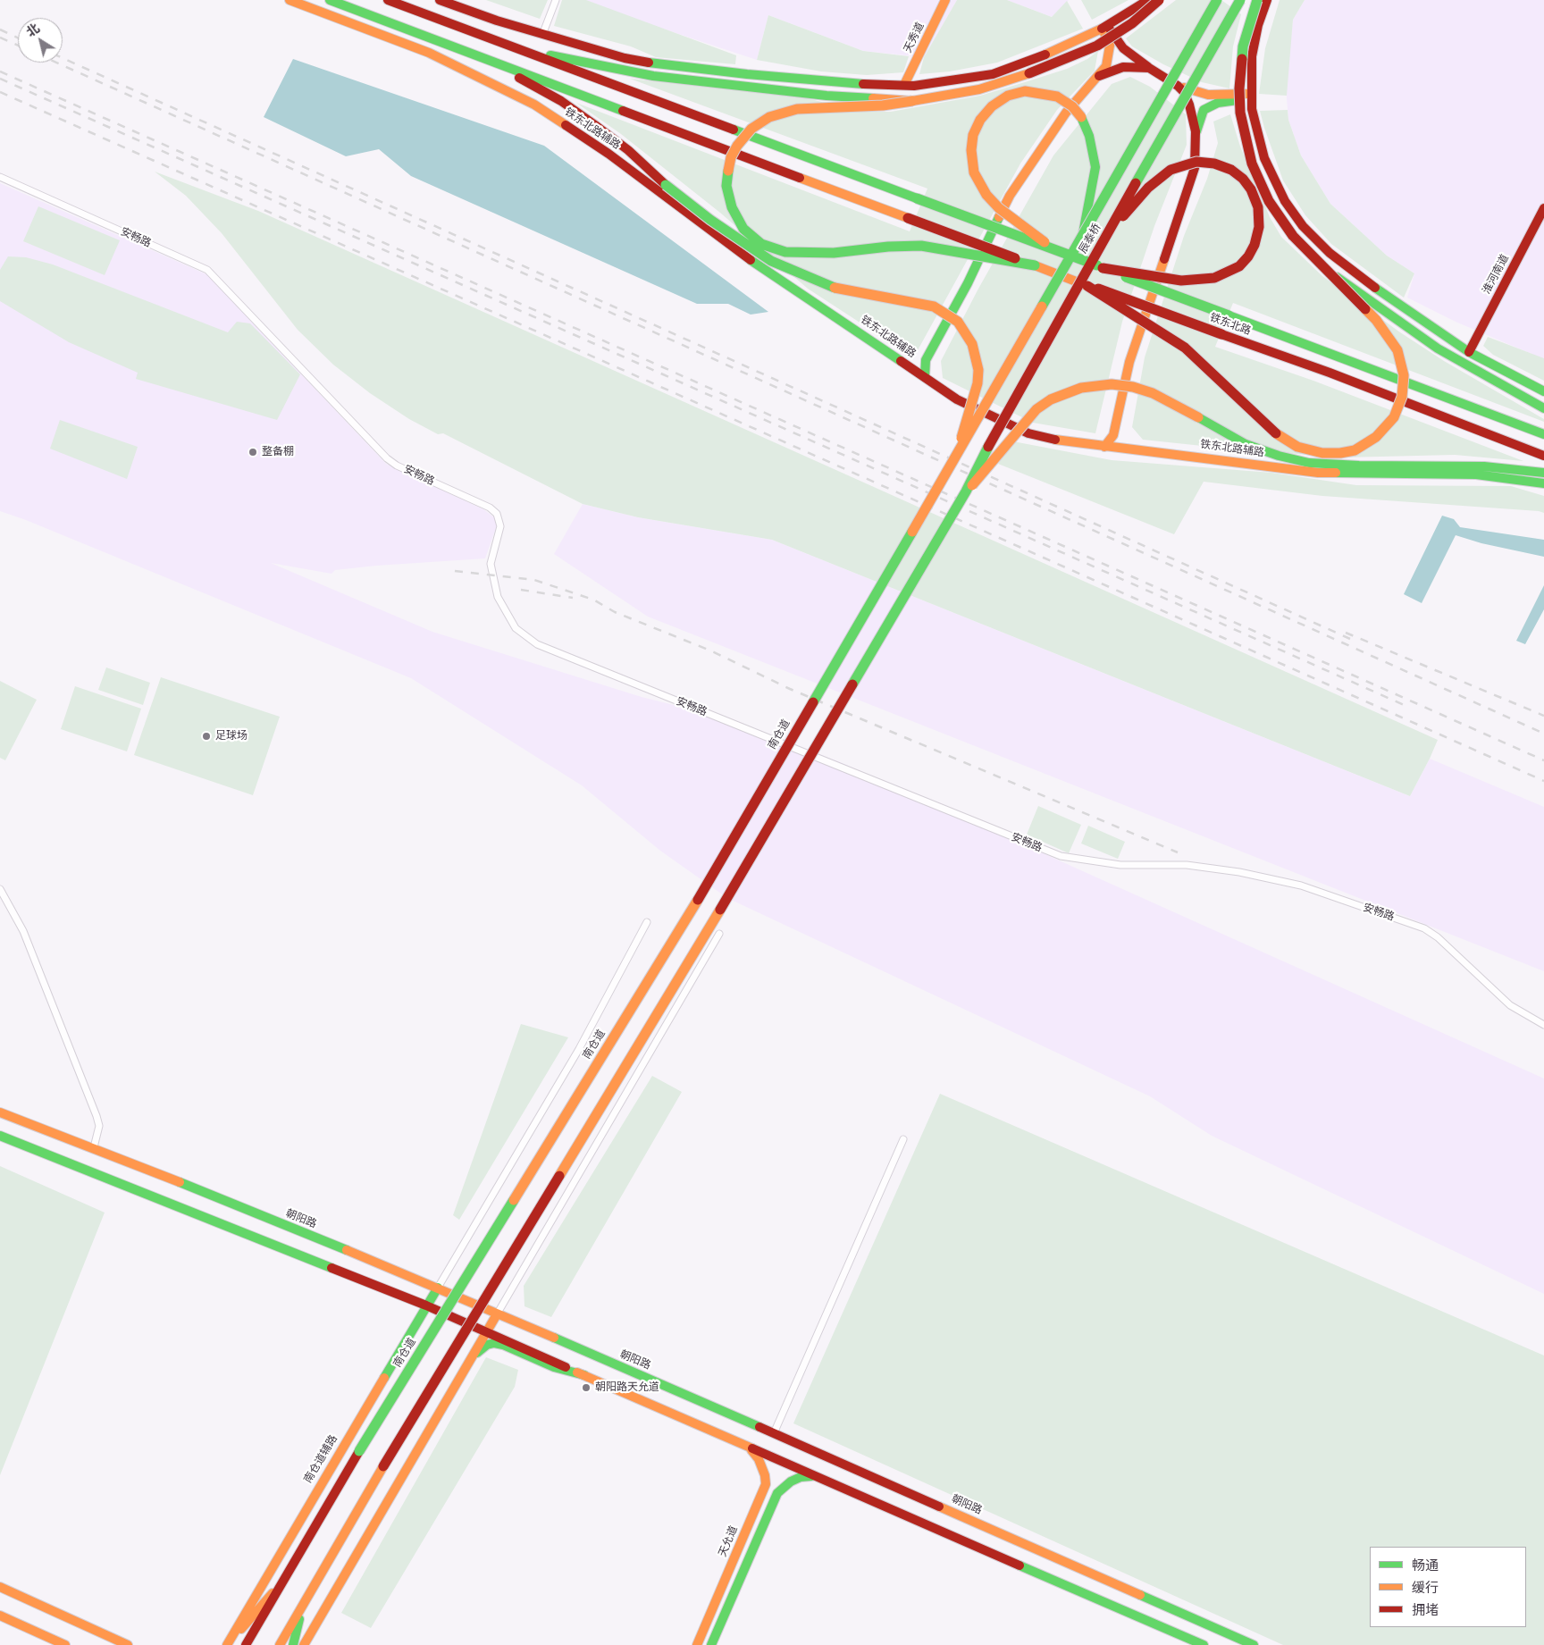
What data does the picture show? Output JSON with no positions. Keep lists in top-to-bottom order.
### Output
{
  "streets": {
    "main road": [
      "天秀道",
      "铁东北路辅路",
      "辰泰桥",
      "淮河南道",
      "铁东北路",
      "南仓道",
      "朝阳路",
      "南仓道辅路",
      "天允道"
    ],
    "street": ["安畅路"]
  },
  "crossings": [
    ["辰泰桥", "南仓道"],
    ["朝阳路", "南仓道辅路"]
  ],
  "places": ["整备棚", "足球场", "朝阳路天允道"],
  "legend": ["畅通", "缓行", "拥堵"],
  "north": "top left"
}
